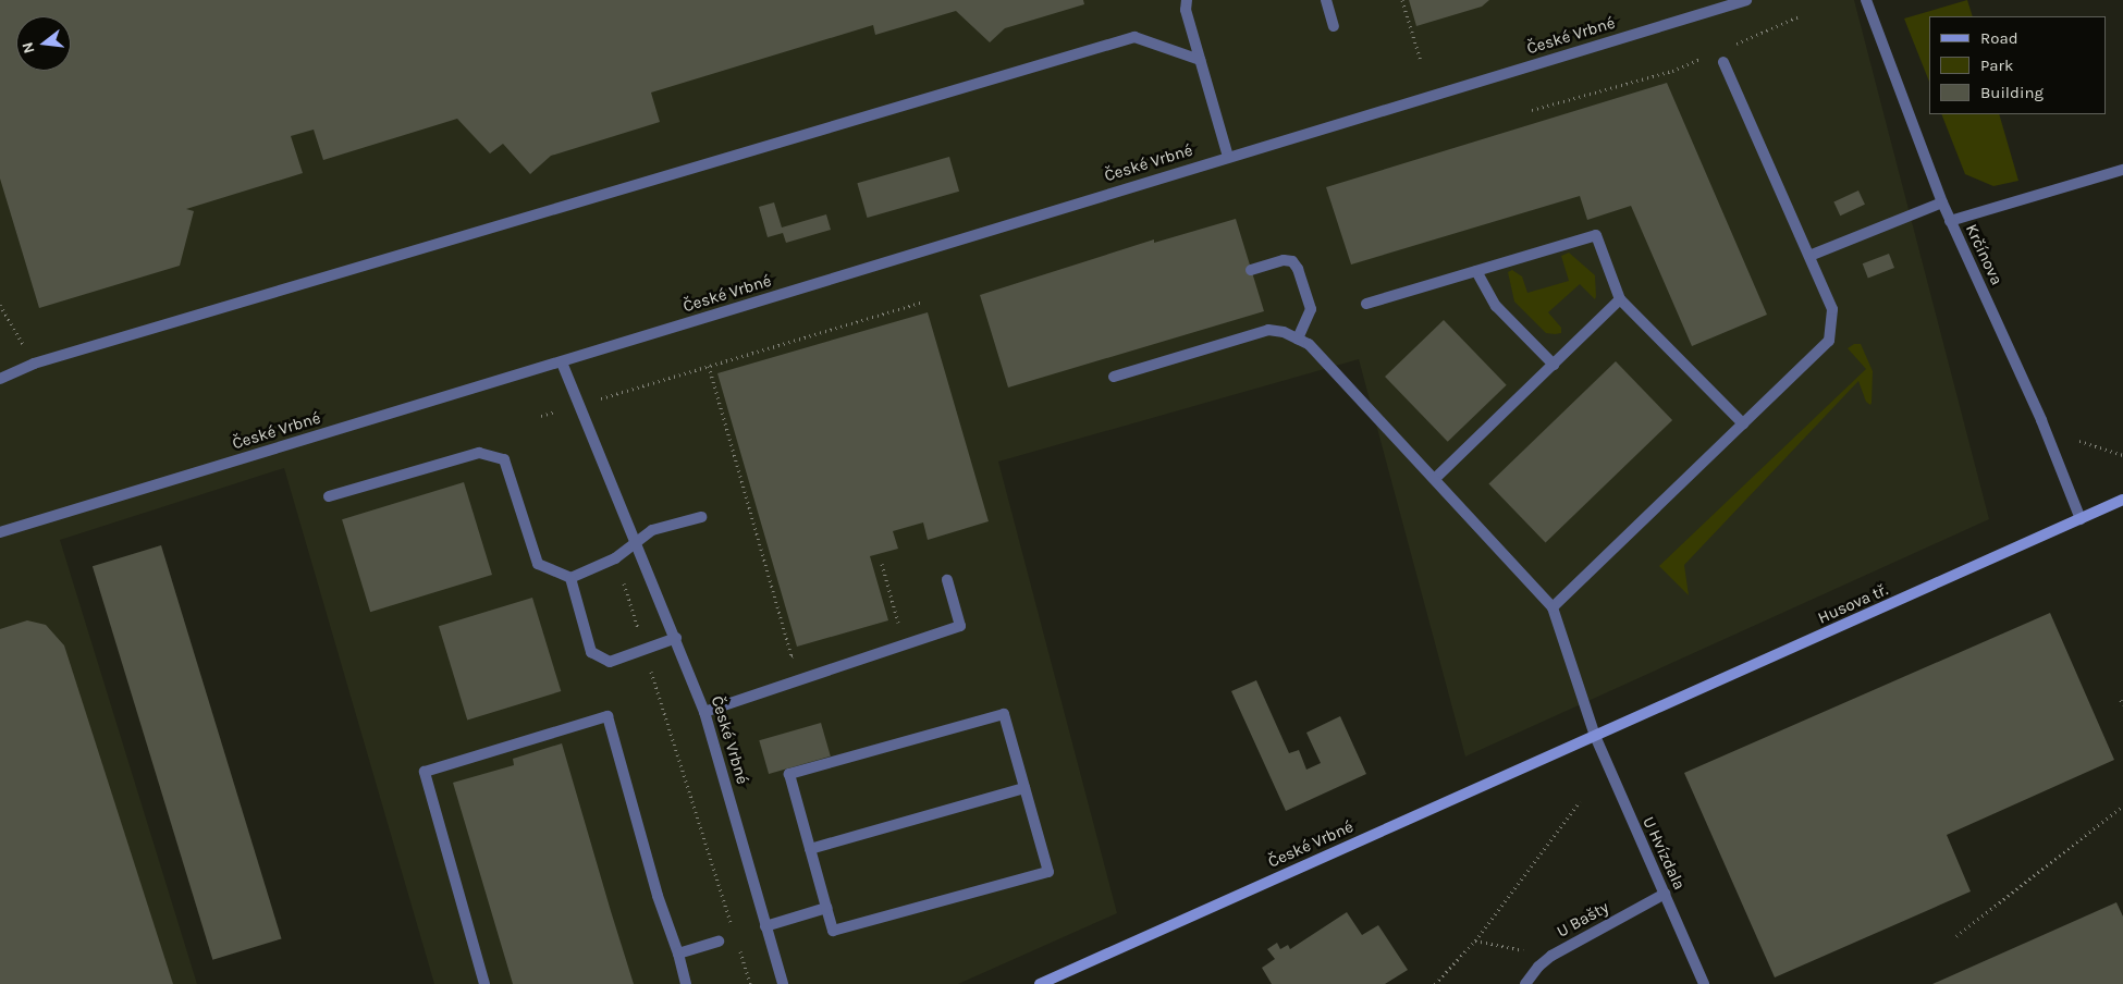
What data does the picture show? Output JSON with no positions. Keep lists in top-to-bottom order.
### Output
{
  "streets": {
    "street": [
      "České Vrbné",
      "Krčínova",
      "Husova tř.",
      "U Hvízdala",
      "U Bašty"
    ]
  },
  "crossings": [
    ["České Vrbné", "Husova tř."],
    ["České Vrbné", "U Hvízdala"],
    ["Krčínova", "Husova tř."],
    ["Husova tř.", "U Hvízdala"],
    ["U Hvízdala", "U Bašty"]
  ],
  "legend": ["Road", "Park", "Building"],
  "north": "left"
}
